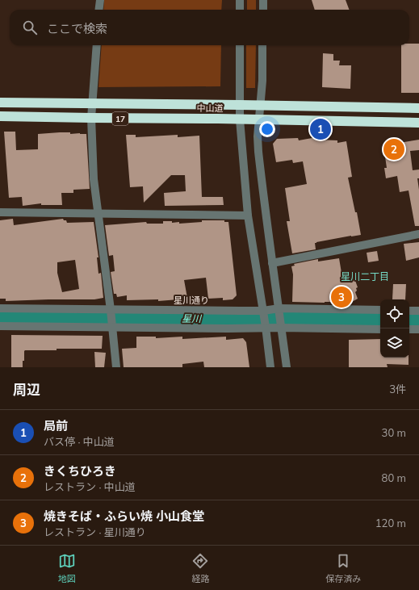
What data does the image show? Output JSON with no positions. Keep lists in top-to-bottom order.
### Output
{
  "streets": {
    "highway": ["中山道", "17"],
    "street": ["星川通り"]
  },
  "districts": ["星川二丁目"],
  "water": ["星川"],
  "page": {
    "search": "ここで検索",
    "pins": ["1", "2", "3"],
    "heading": ["周辺", "3件"],
    "list": [
      {
        "mark": "1",
        "name": "局前",
        "note": "バス停 · 中山道",
        "value": "30 m"
      },
      {
        "mark": "2",
        "name": "きくちひろき",
        "note": "レストラン · 中山道",
        "value": "80 m"
      },
      {
        "mark": "3",
        "name": "焼きそば・ふらい焼 小山食堂",
        "note": "レストラン · 星川通り",
        "value": "120 m"
      }
    ],
    "nav": ["地図", "経路", "保存済み"]
  }
}
